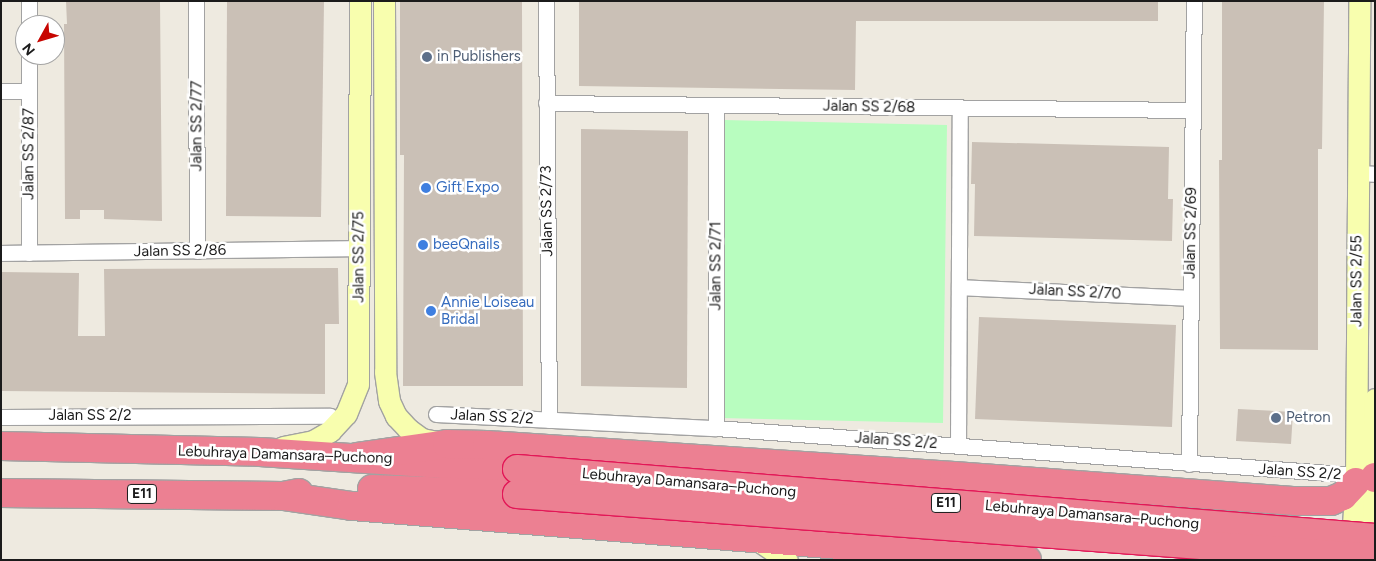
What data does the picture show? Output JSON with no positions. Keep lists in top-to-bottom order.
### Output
{
  "streets": {
    "highway": ["Lebuhraya Damansara–Puchong", "E11"],
    "street": [
      "Jalan SS 2/68",
      "Jalan SS 2/77",
      "Jalan SS 2/87",
      "Jalan SS 2/73",
      "Jalan SS 2/69",
      "Jalan SS 2/86",
      "Jalan SS 2/75",
      "Jalan SS 2/71",
      "Jalan SS 2/55",
      "Jalan SS 2/70",
      "Jalan SS 2/2"
    ]
  },
  "crossings": [
    ["Jalan SS 2/68", "Jalan SS 2/73"],
    ["Jalan SS 2/68", "Jalan SS 2/69"],
    ["Jalan SS 2/68", "Jalan SS 2/71"],
    ["Jalan SS 2/77", "Jalan SS 2/86"],
    ["Jalan SS 2/87", "Jalan SS 2/86"],
    ["Jalan SS 2/73", "Jalan SS 2/2"],
    ["Jalan SS 2/69", "Jalan SS 2/70"],
    ["Jalan SS 2/69", "Jalan SS 2/2"],
    ["Jalan SS 2/86", "Jalan SS 2/75"],
    ["Jalan SS 2/75", "Lebuhraya Damansara–Puchong"],
    ["Jalan SS 2/71", "Jalan SS 2/2"],
    ["Jalan SS 2/55", "Jalan SS 2/2"],
    ["Jalan SS 2/55", "Lebuhraya Damansara–Puchong"]
  ],
  "places": [
    "in Publishers",
    "Gift Expo",
    "beeQnails",
    "Annie Loiseau Bridal",
    "Petron"
  ],
  "north": "bottom left"
}
